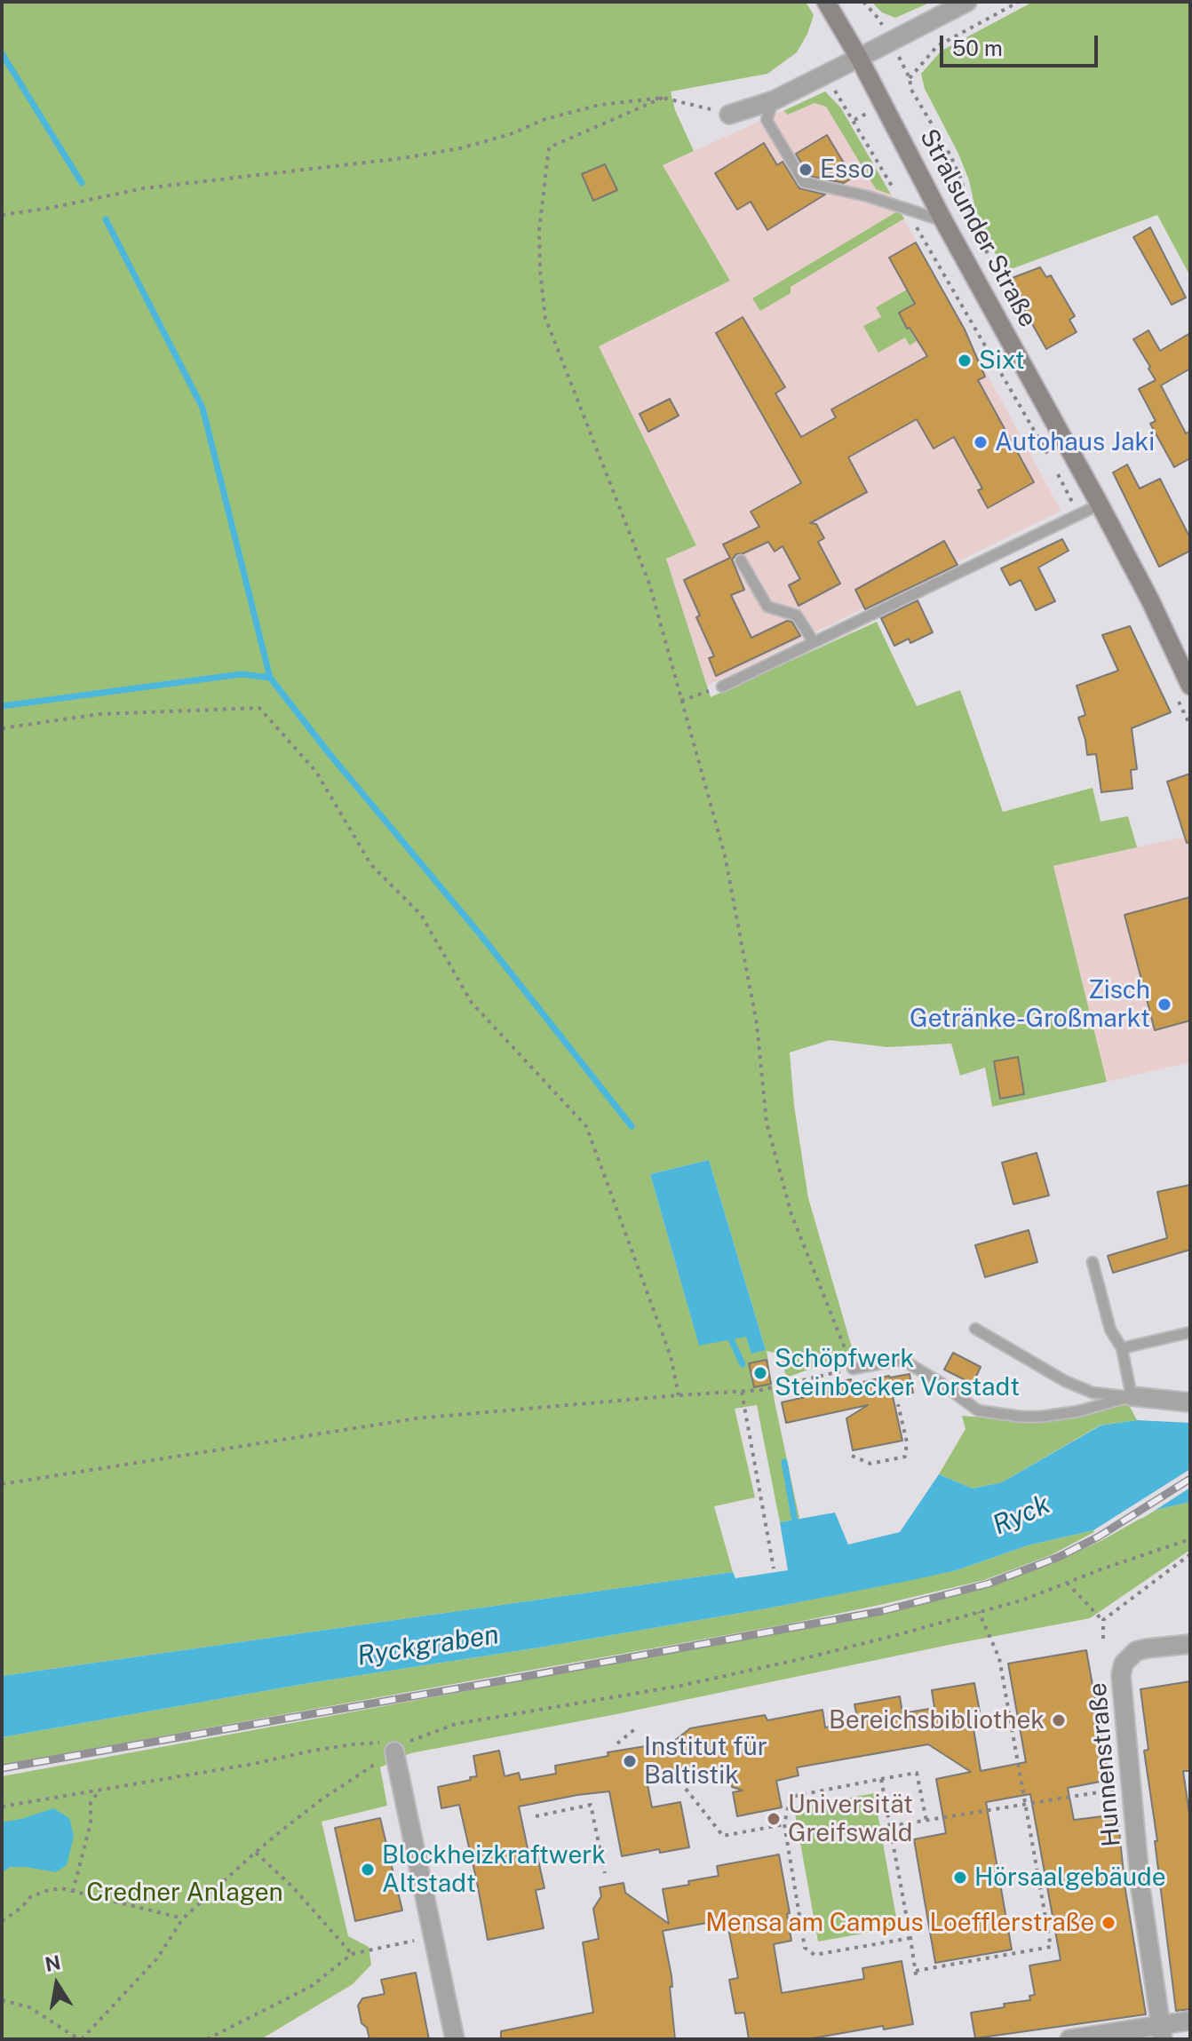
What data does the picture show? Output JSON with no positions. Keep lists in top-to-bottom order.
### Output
{
  "streets": {
    "main road": ["Stralsunder Straße"],
    "street": ["Hunnenstraße"]
  },
  "water": ["Ryck", "Ryckgraben"],
  "parks": ["Credner Anlagen"],
  "places": [
    "Esso",
    "Sixt",
    "Autohaus Jaki",
    "Zisch Getränke-Großmarkt",
    "Schöpfwerk Steinbecker Vorstadt",
    "Bereichsbibliothek",
    "Institut für Baltistik",
    "Universität Greifswald",
    "Blockheizkraftwerk Altstadt",
    "Hörsaalgebäude",
    "Mensa am Campus Loefflerstraße"
  ],
  "scale_bar": "50 m",
  "north": "top"
}
